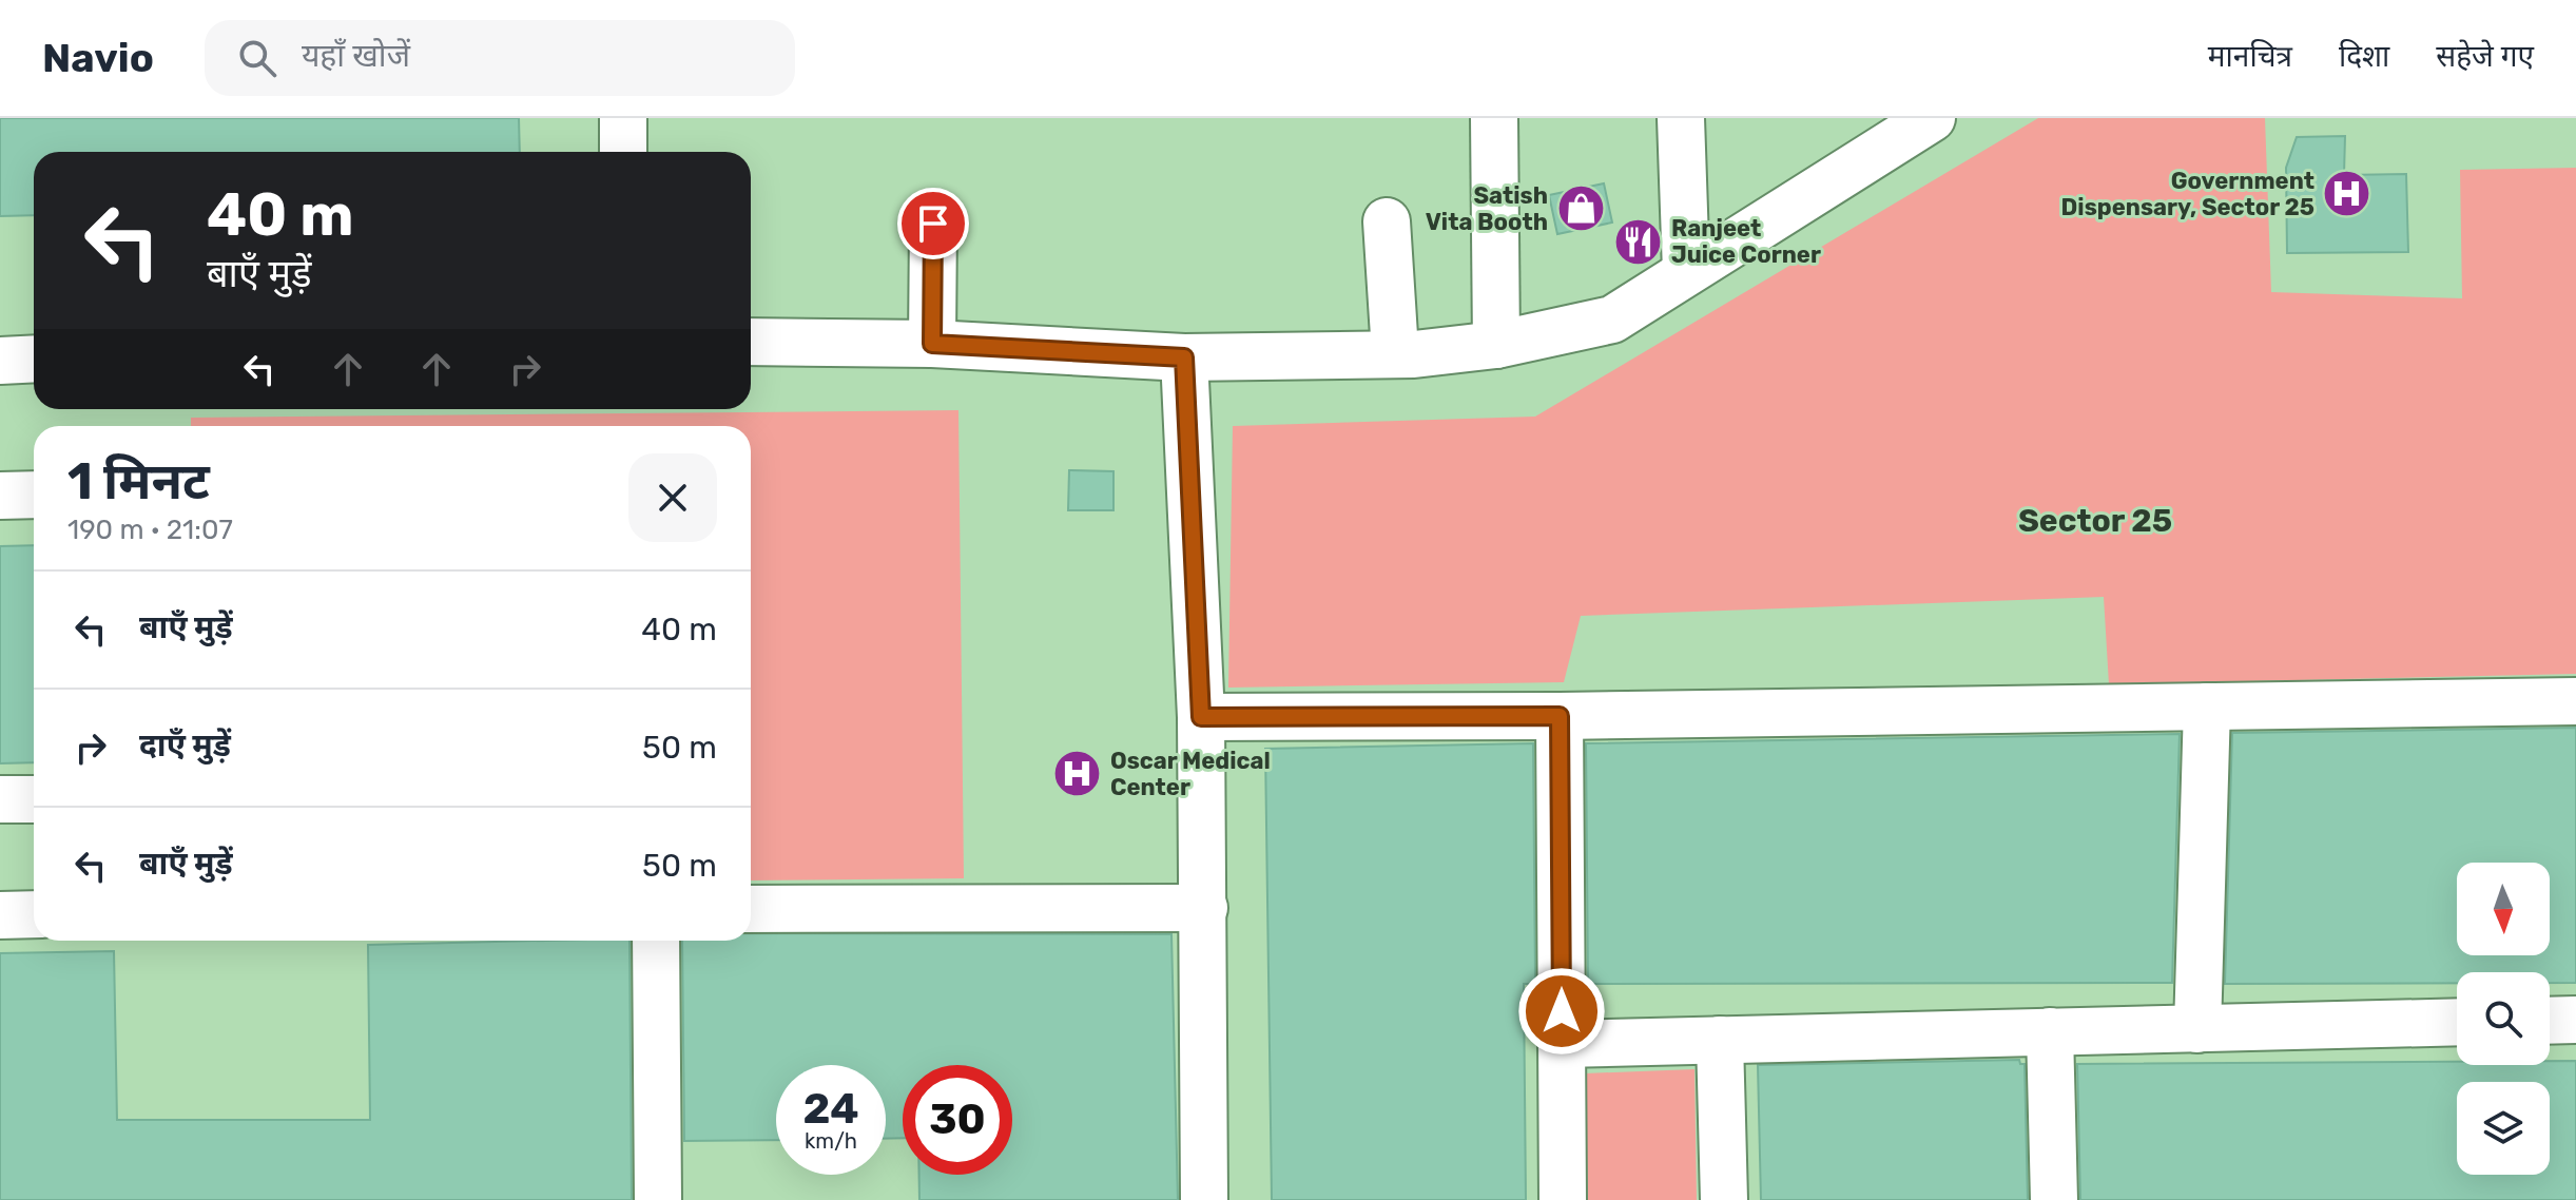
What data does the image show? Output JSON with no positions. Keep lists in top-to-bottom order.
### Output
{
  "districts": ["Sector 25"],
  "places": {
    "hospital": ["Government Dispensary, Sector 25", "Oscar Medical Center"],
    "shop": ["Satish Vita Booth"],
    "restaurant": ["Ranjeet Juice Corner"]
  },
  "north": "bottom",
  "page": {
    "header": "Navio",
    "search": "यहाँ खोजें",
    "nav": ["मानचित्र", "दिशा", "सहेजे गए"],
    "turn": ["40 m", "बाएँ मुड़ें"],
    "heading": ["1 मिनट", "190 m · 21:07"],
    "list": [
      {
        "name": "बाएँ मुड़ें",
        "value": "40 m"
      },
      {
        "name": "दाएँ मुड़ें",
        "value": "50 m"
      },
      {
        "name": "बाएँ मुड़ें",
        "value": "50 m"
      }
    ],
    "speed": "24 km/h",
    "limit": "30"
  }
}
